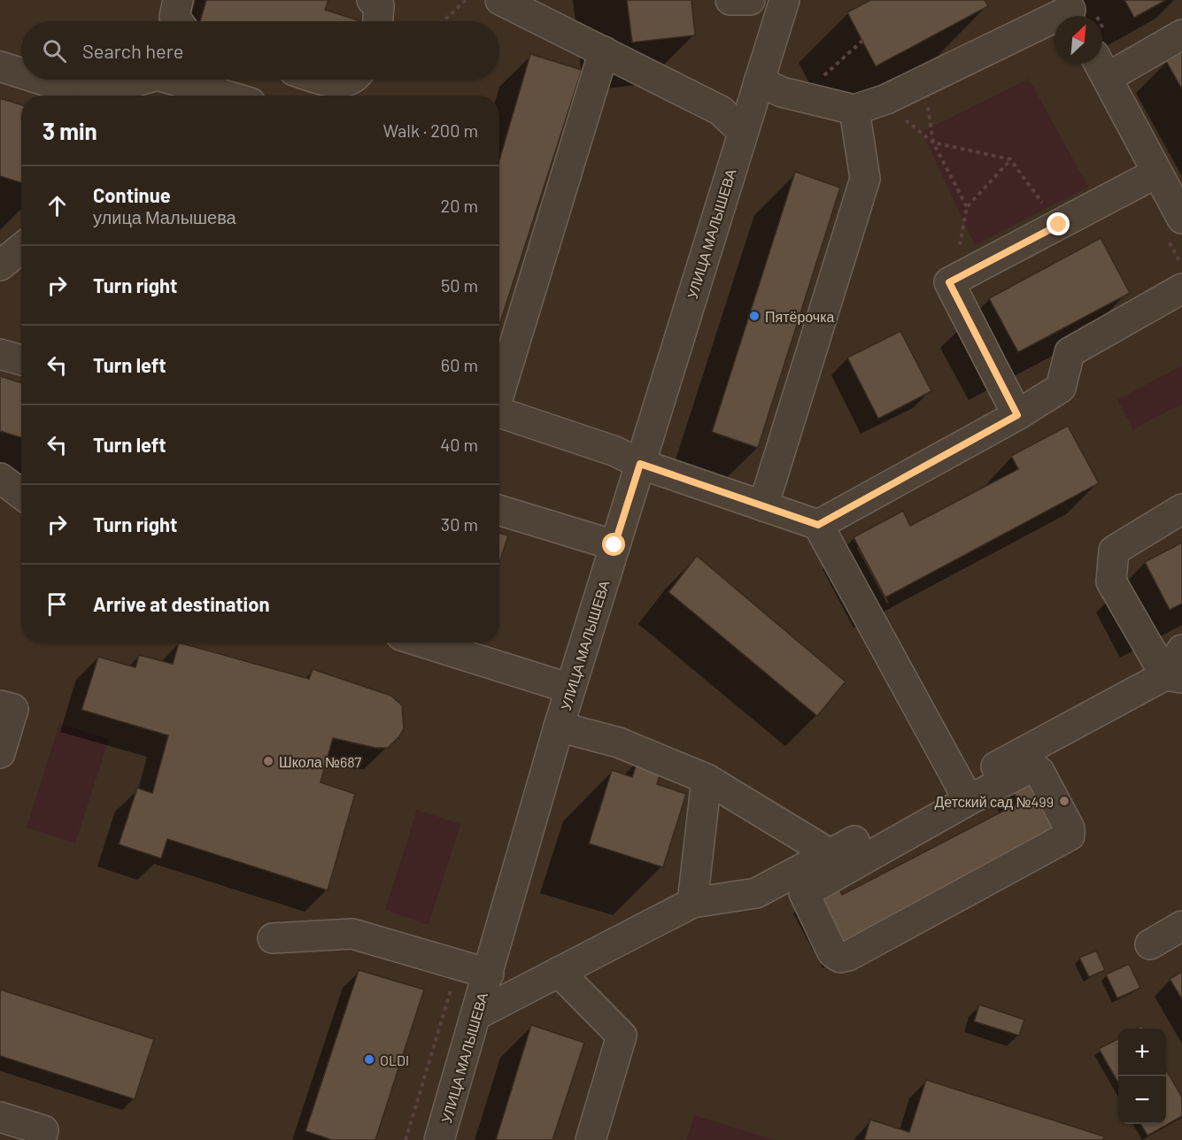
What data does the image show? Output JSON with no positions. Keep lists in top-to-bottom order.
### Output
{
  "streets": {
    "street": ["УЛИЦА МАЛЫШЕВА"]
  },
  "places": [
    "Пятёрочка",
    "Школа №687",
    "Детский сад №499",
    "OLDI"
  ],
  "north": "top right",
  "page": {
    "search": "Search here",
    "heading": ["3 min", "Walk · 200 m"],
    "list": [
      ["Continue", "улица Малышева", "20 m"],
      ["Turn right", "50 m"],
      ["Turn left", "60 m"],
      ["Turn left", "40 m"],
      ["Turn right", "30 m"],
      "Arrive at destination"
    ],
    "map_buttons": ["+", "−"]
  }
}
